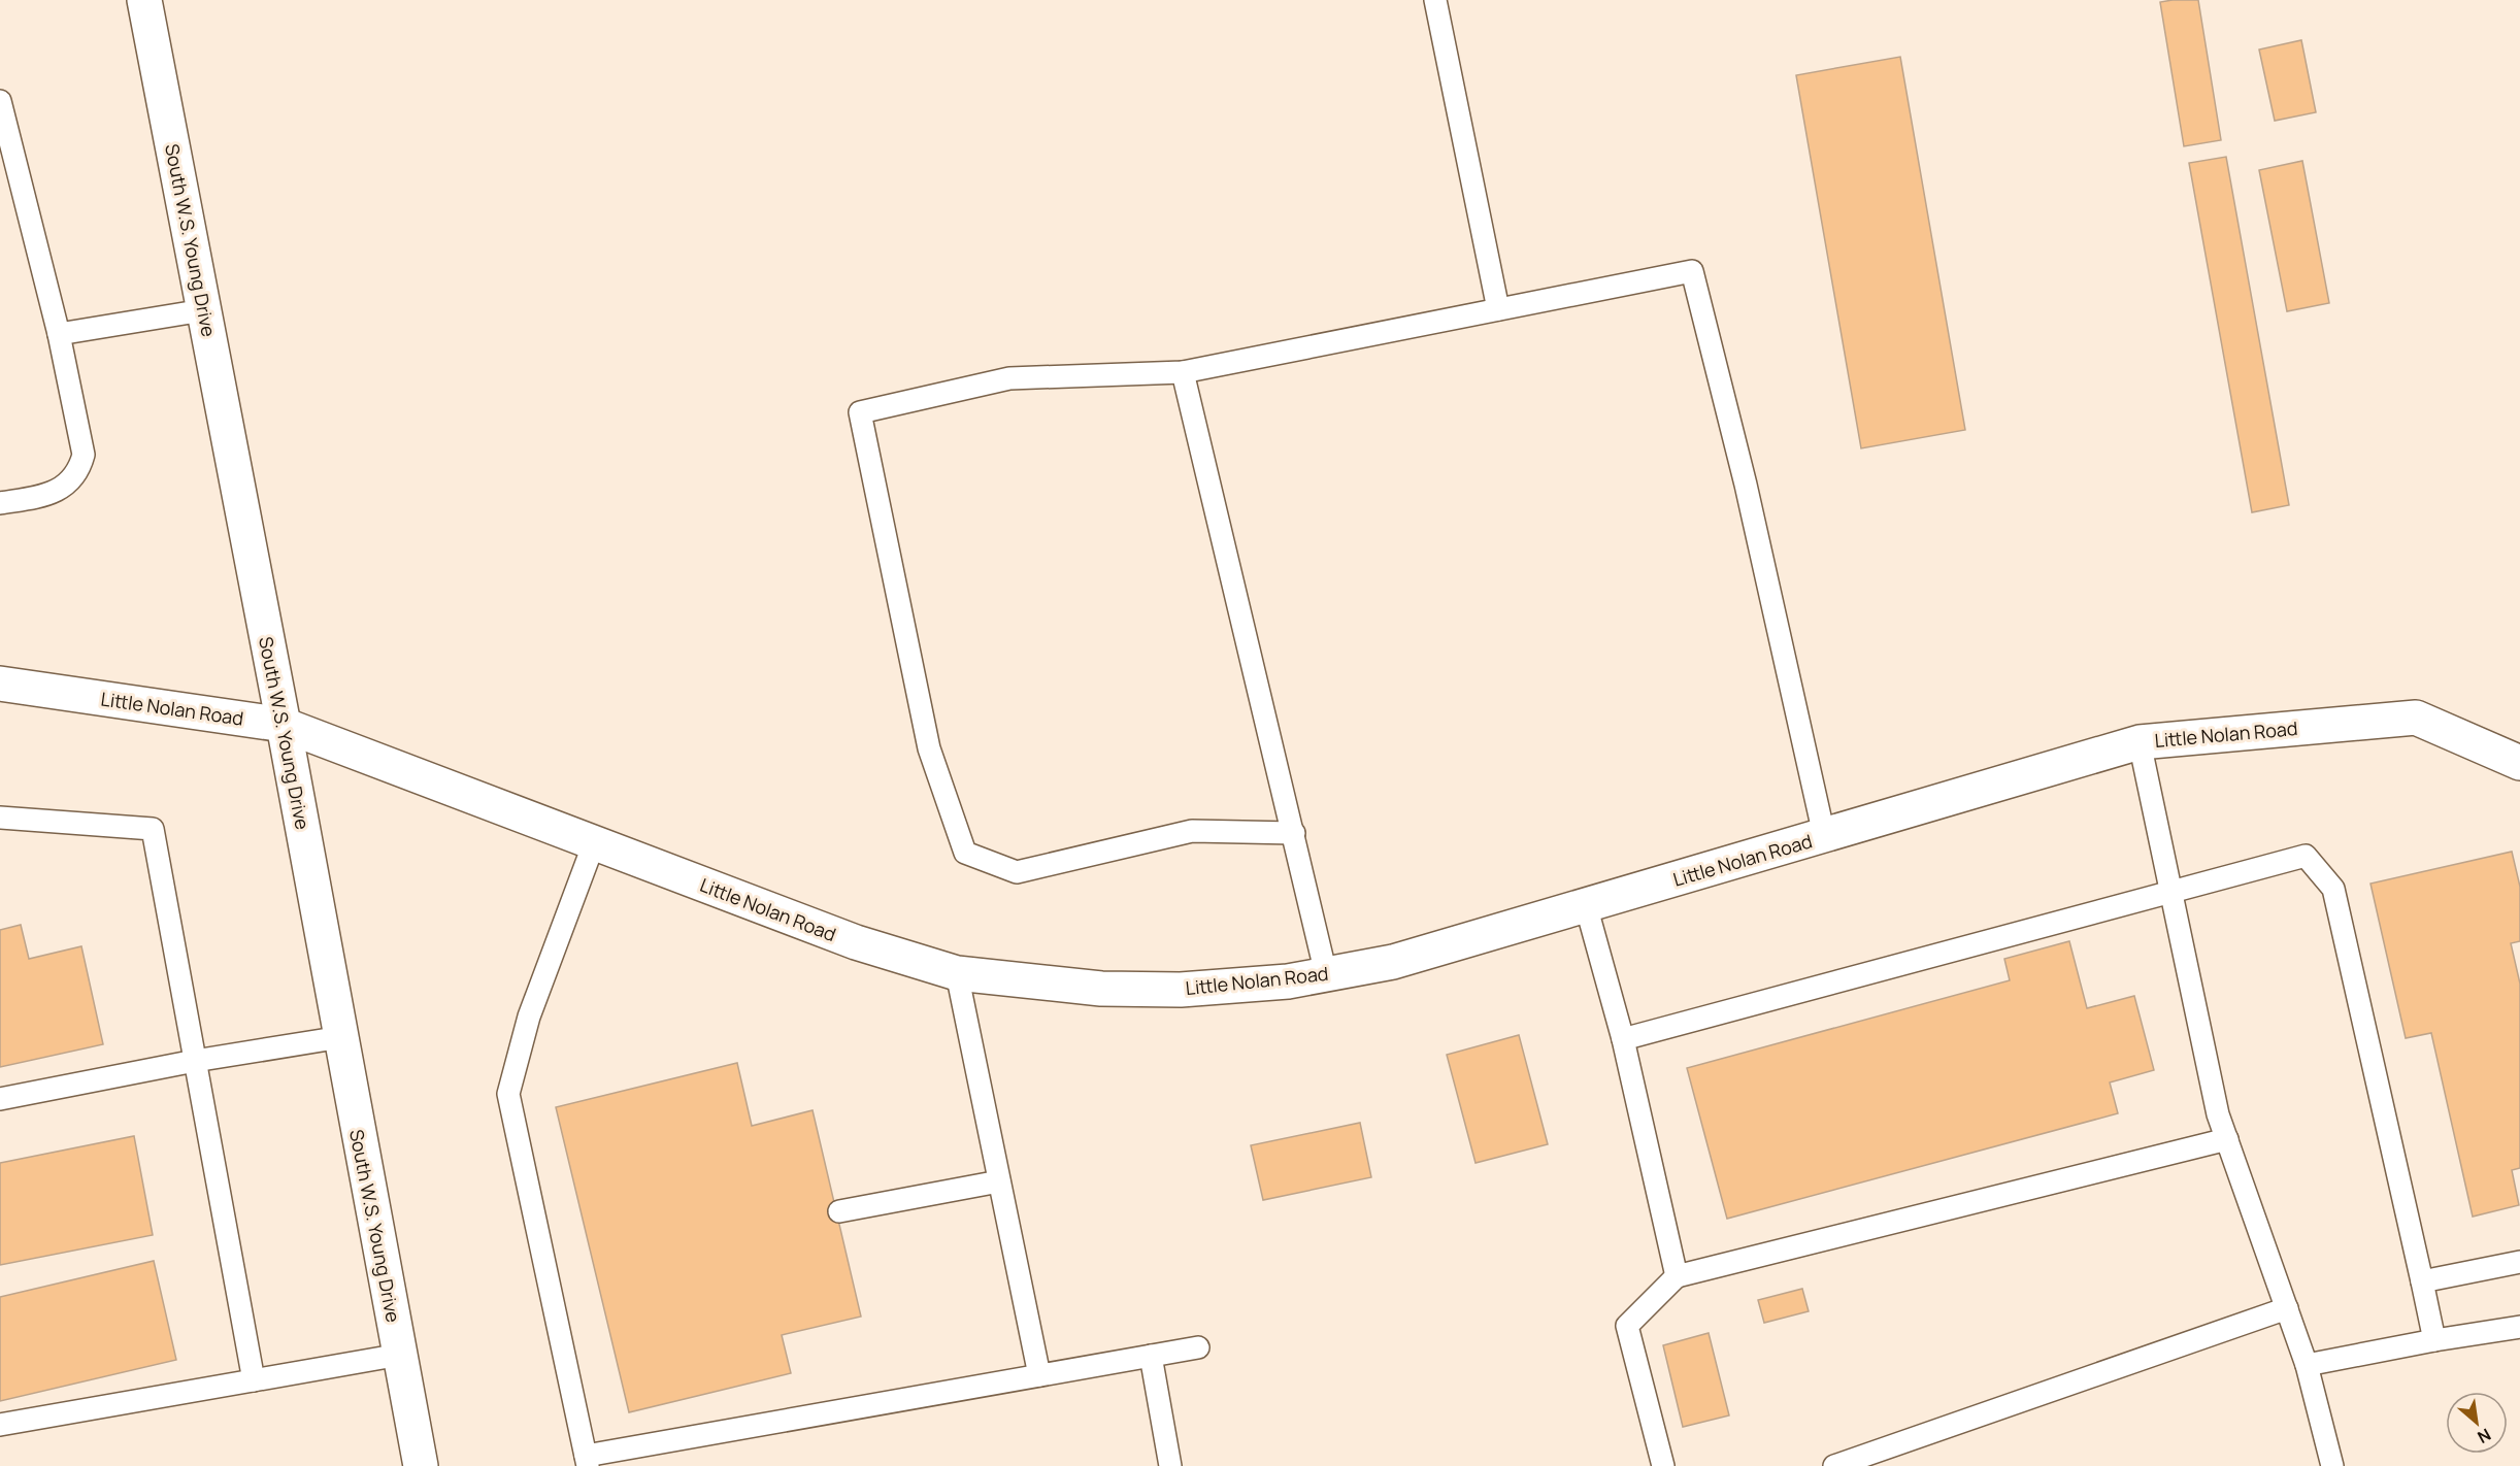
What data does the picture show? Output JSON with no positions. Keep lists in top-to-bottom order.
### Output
{
  "streets": {
    "street": ["South W.S. Young Drive", "Little Nolan Road"]
  },
  "crossings": [
    ["South W.S. Young Drive", "Little Nolan Road"]
  ],
  "north": "bottom right"
}
